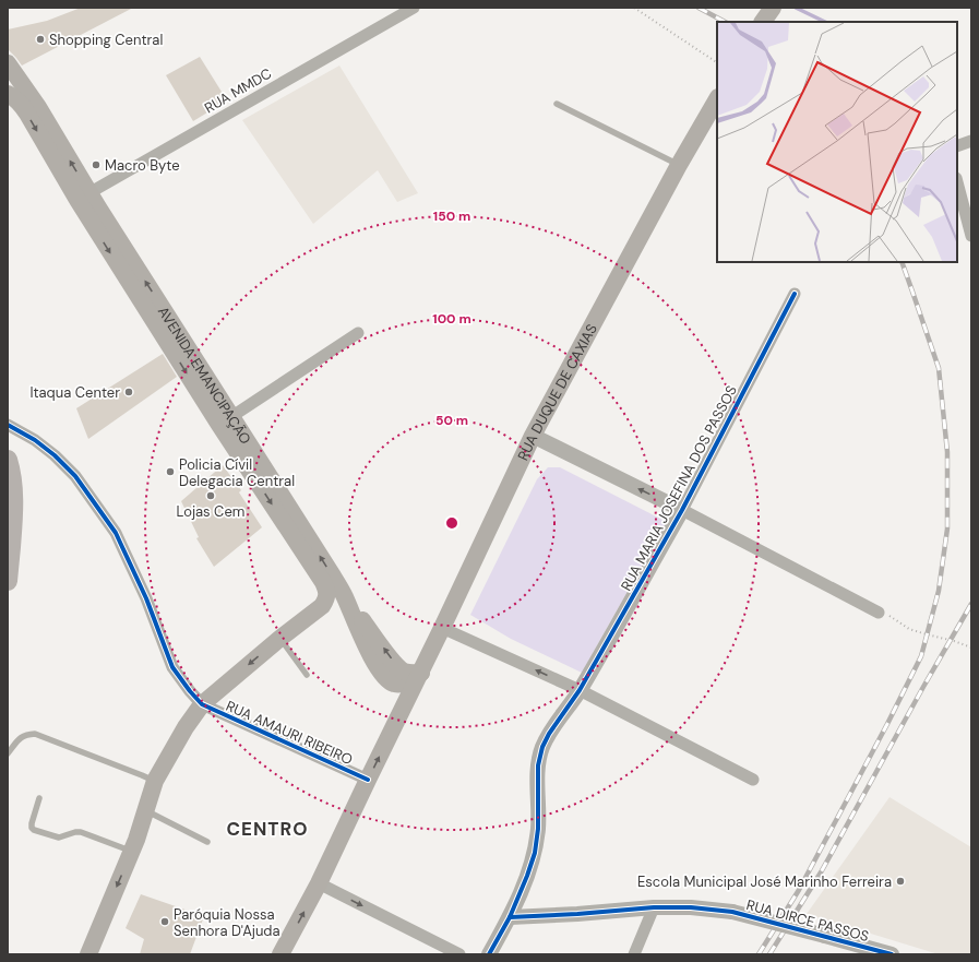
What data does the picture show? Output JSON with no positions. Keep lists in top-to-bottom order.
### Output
{
  "streets": {
    "main road": ["AVENIDA EMANCIPAÇÃO", "RUA DUQUE DE CAXIAS"],
    "street": [
      "RUA MMDC",
      "RUA MARIA JOSEFINA DOS PASSOS",
      "RUA AMAURI RIBEIRO",
      "RUA DIRCE PASSOS"
    ]
  },
  "crossings": [
    ["RUA MMDC", "AVENIDA EMANCIPAÇÃO"],
    ["RUA DUQUE DE CAXIAS", "RUA AMAURI RIBEIRO"],
    ["RUA MARIA JOSEFINA DOS PASSOS", "RUA DIRCE PASSOS"]
  ],
  "districts": ["CENTRO"],
  "places": [
    "Shopping Central",
    "Macro Byte",
    "Itaqua Center",
    "Policia Cívil Delegacia Central",
    "Lojas Cem",
    "Escola Municipal José Marinho Ferreira",
    "Paróquia Nossa Senhora D'Ajuda"
  ],
  "rings": ["150 m", "100 m", "50 m"]
}
